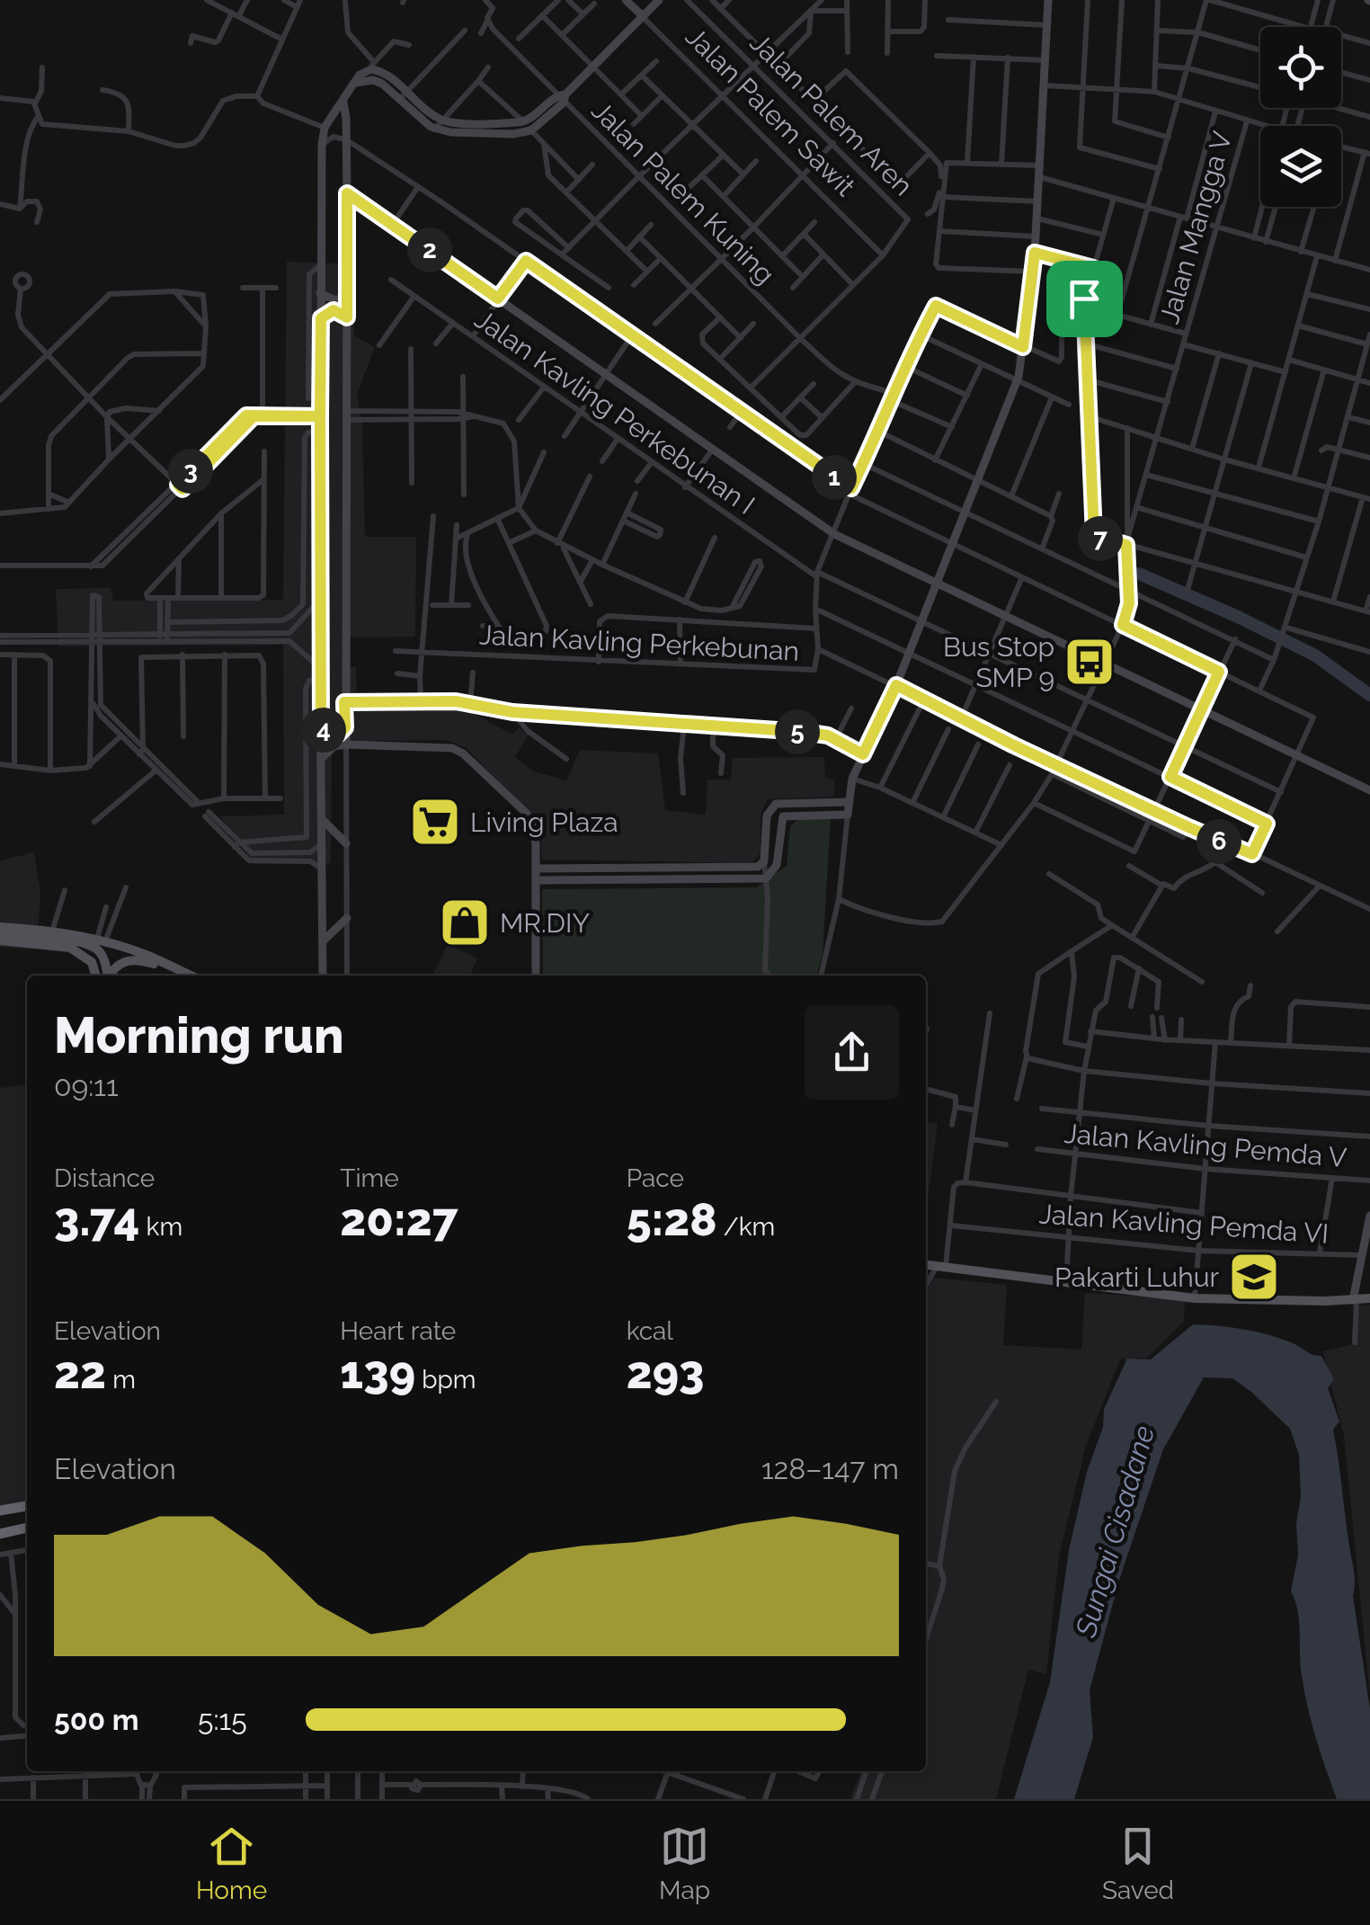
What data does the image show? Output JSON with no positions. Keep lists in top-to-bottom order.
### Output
{
  "streets": {
    "street": [
      "Jalan Palem Sawit",
      "Jalan Palem Aren",
      "Jalan Palem Kuning",
      "Jalan Mangga V",
      "Jalan Kavling Perkebunan I",
      "Jalan Kavling Perkebunan",
      "Jalan Kavling Pemda V",
      "Jalan Kavling Pemda VI"
    ]
  },
  "crossings": [
    ["Jalan Palem Sawit", "Jalan Palem Aren"],
    ["Jalan Kavling Perkebunan I", "Jalan Kavling Perkebunan"]
  ],
  "water": ["Sungai Cisadane"],
  "places": {
    "bus stop": ["Bus Stop SMP 9"],
    "supermarket": ["Living Plaza"],
    "shop": ["MR.DIY"],
    "school or university": ["Pakarti Luhur"]
  },
  "page": {
    "pins": [
      "2",
      "3",
      "1",
      "7",
      "4",
      "5",
      "6"
    ],
    "heading": ["Morning run", "09:11"],
    "stats": [
      ["Distance", "3.74 km"],
      ["Time", "20:27"],
      ["Pace", "5:28 /km"],
      ["Elevation", "22 m"],
      ["Heart rate", "139 bpm"],
      ["kcal", "293"]
    ],
    "chart": ["Elevation", "128–147 m"],
    "list": [
      {
        "name": "500 m",
        "note": "5:15"
      }
    ],
    "tabs": ["Home", "Map", "Saved"]
  }
}
